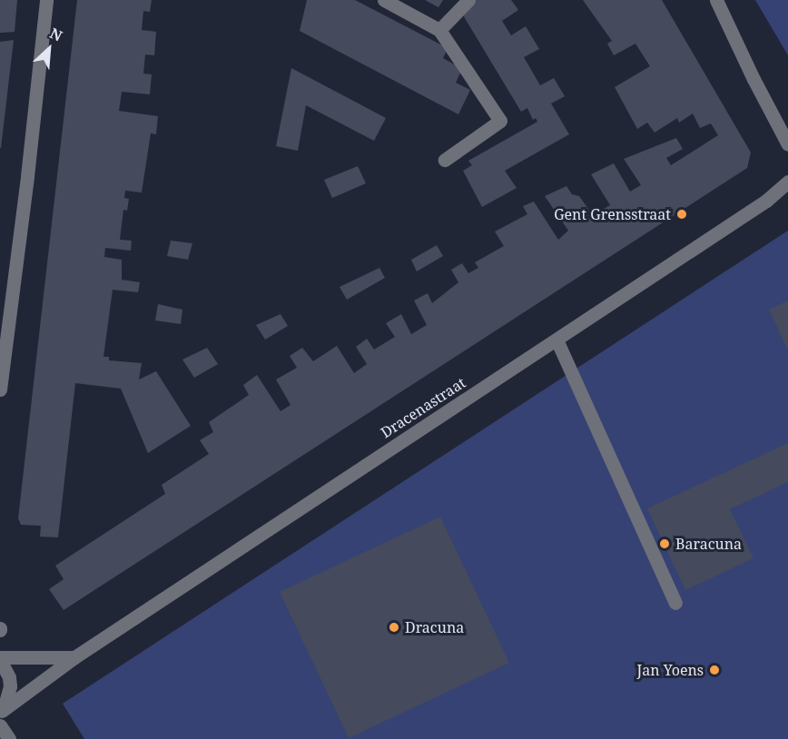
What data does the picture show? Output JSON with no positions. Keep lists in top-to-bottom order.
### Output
{
  "streets": {
    "street": ["Dracenastraat"]
  },
  "places": [
    "Gent Grensstraat",
    "Baracuna",
    "Dracuna",
    "Jan Yoens"
  ],
  "north": "top right"
}
